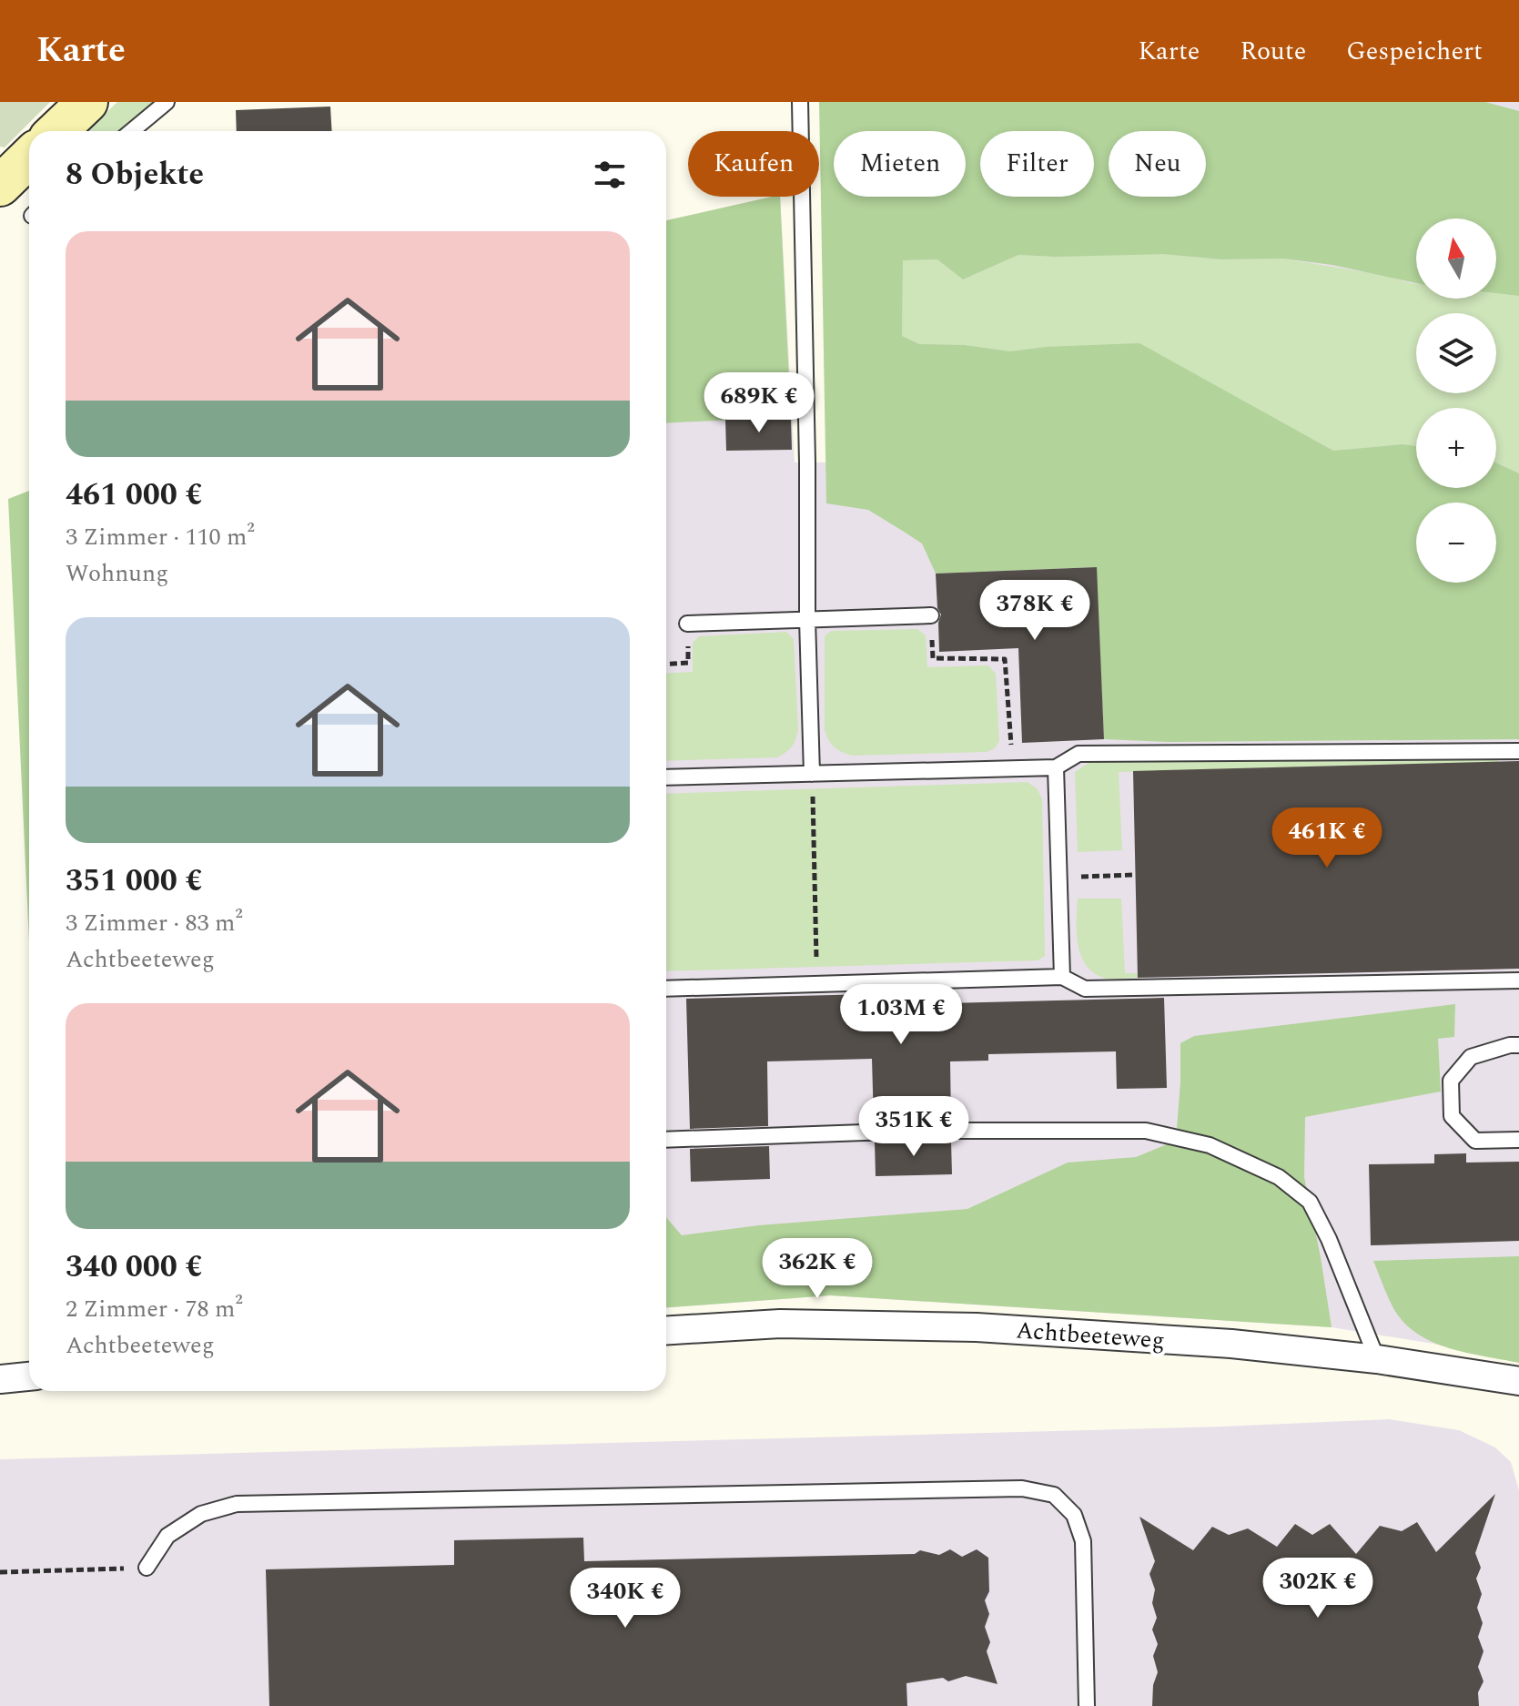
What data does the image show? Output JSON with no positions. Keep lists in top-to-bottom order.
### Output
{
  "streets": {
    "street": ["Achtbeeteweg"]
  },
  "north": "top",
  "page": {
    "header": "Karte",
    "nav": ["Karte", "Route", "Gespeichert"],
    "chip": [
      "Kaufen",
      "Mieten",
      "Filter",
      "Neu"
    ],
    "heading": "8 Objekte",
    "map_buttons": ["+", "−"],
    "list": [
      {
        "name": "461 000 €",
        "note": "3 Zimmer · 110 m² · Wohnung"
      },
      {
        "name": "351 000 €",
        "note": "3 Zimmer · 83 m² · Achtbeeteweg"
      },
      {
        "name": "340 000 €",
        "note": "2 Zimmer · 78 m² · Achtbeeteweg"
      }
    ],
    "price": [
      "689K €",
      "378K €",
      "461K €",
      "1.03M €",
      "351K €",
      "362K €",
      "302K €",
      "340K €"
    ]
  }
}
